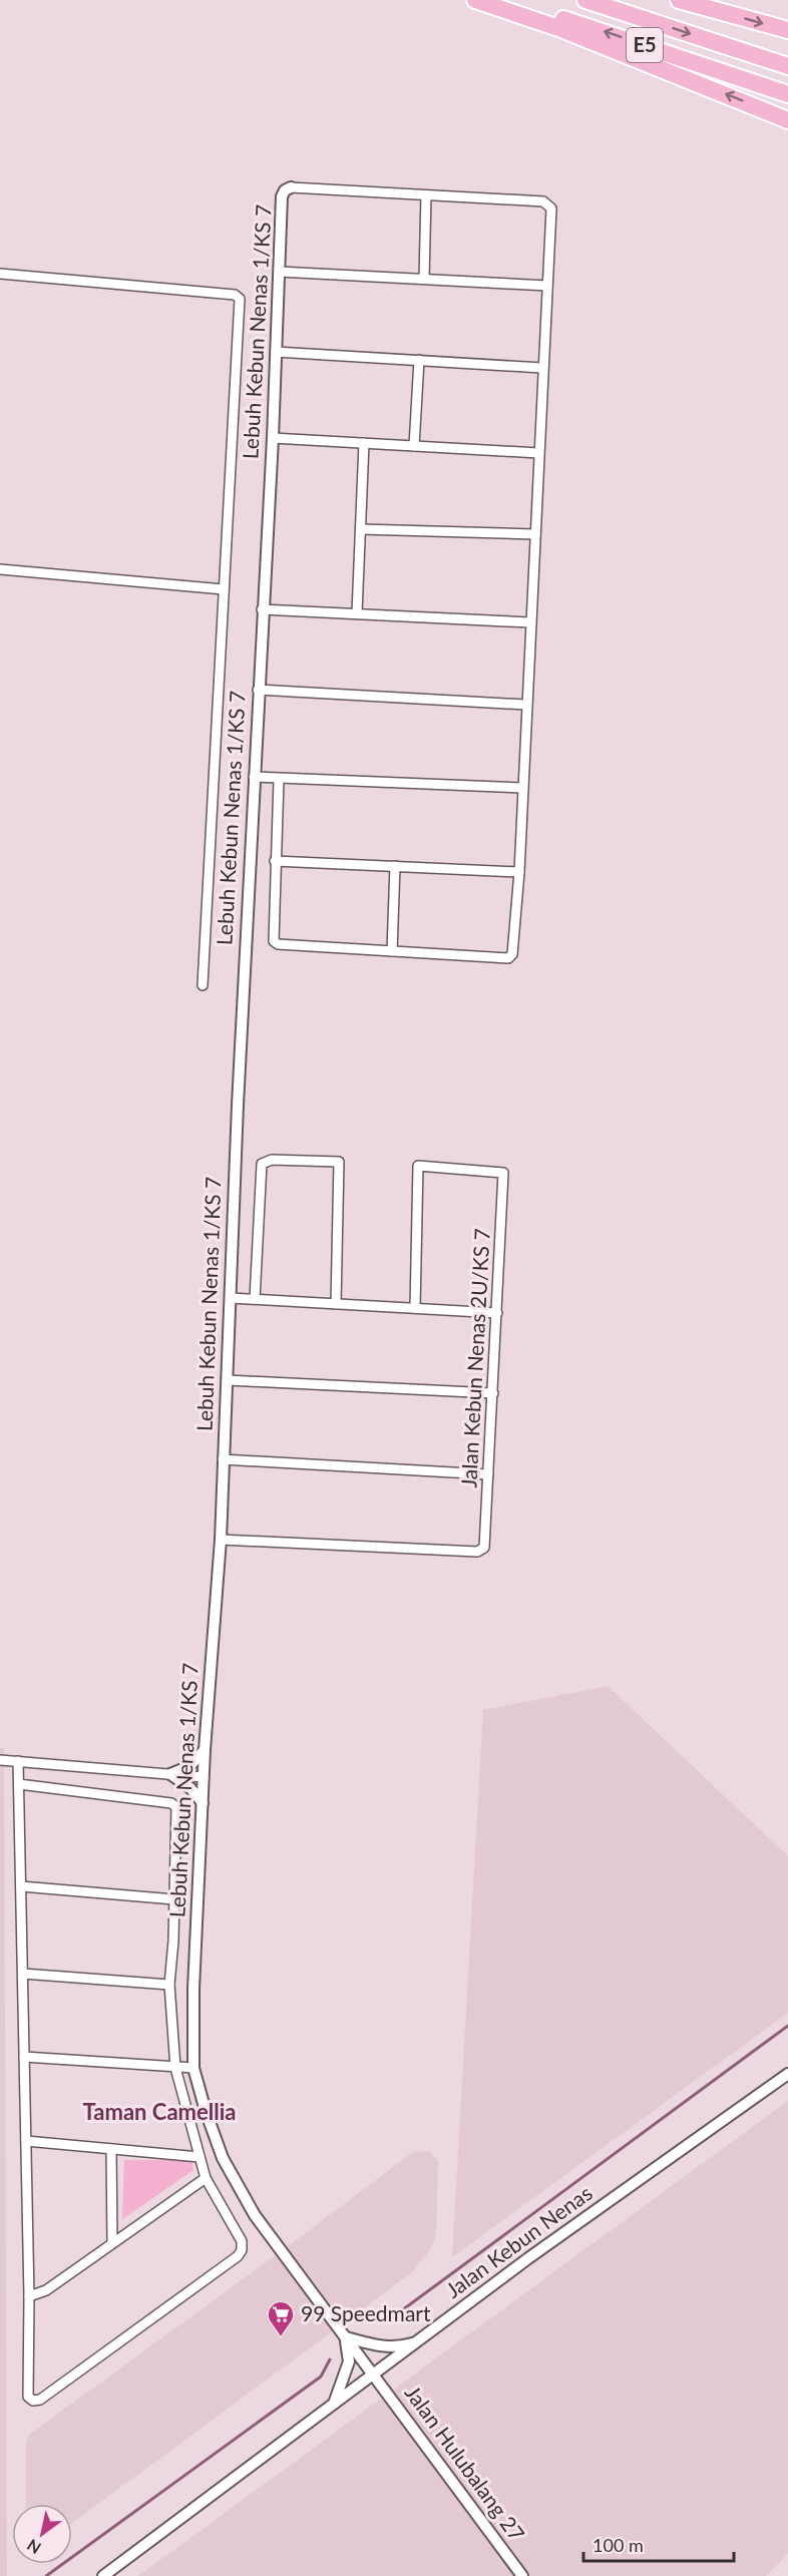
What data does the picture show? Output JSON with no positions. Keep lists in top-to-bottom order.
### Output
{
  "streets": {
    "highway": ["E5"],
    "street": [
      "Lebuh Kebun Nenas 1/KS 7",
      "Jalan Kebun Nenas 2U/KS 7",
      "Jalan Kebun Nenas",
      "Jalan Hulubalang 27"
    ]
  },
  "crossings": [
    ["Lebuh Kebun Nenas 1/KS 7", "Jalan Kebun Nenas 2U/KS 7"],
    ["Lebuh Kebun Nenas 1/KS 7", "Jalan Kebun Nenas"],
    ["Lebuh Kebun Nenas 1/KS 7", "Jalan Hulubalang 27"],
    ["Jalan Kebun Nenas", "Jalan Hulubalang 27"]
  ],
  "districts": ["Taman Camellia"],
  "places": {
    "supermarket": ["99 Speedmart"]
  },
  "scale_bar": "100 m",
  "north": "bottom left"
}
